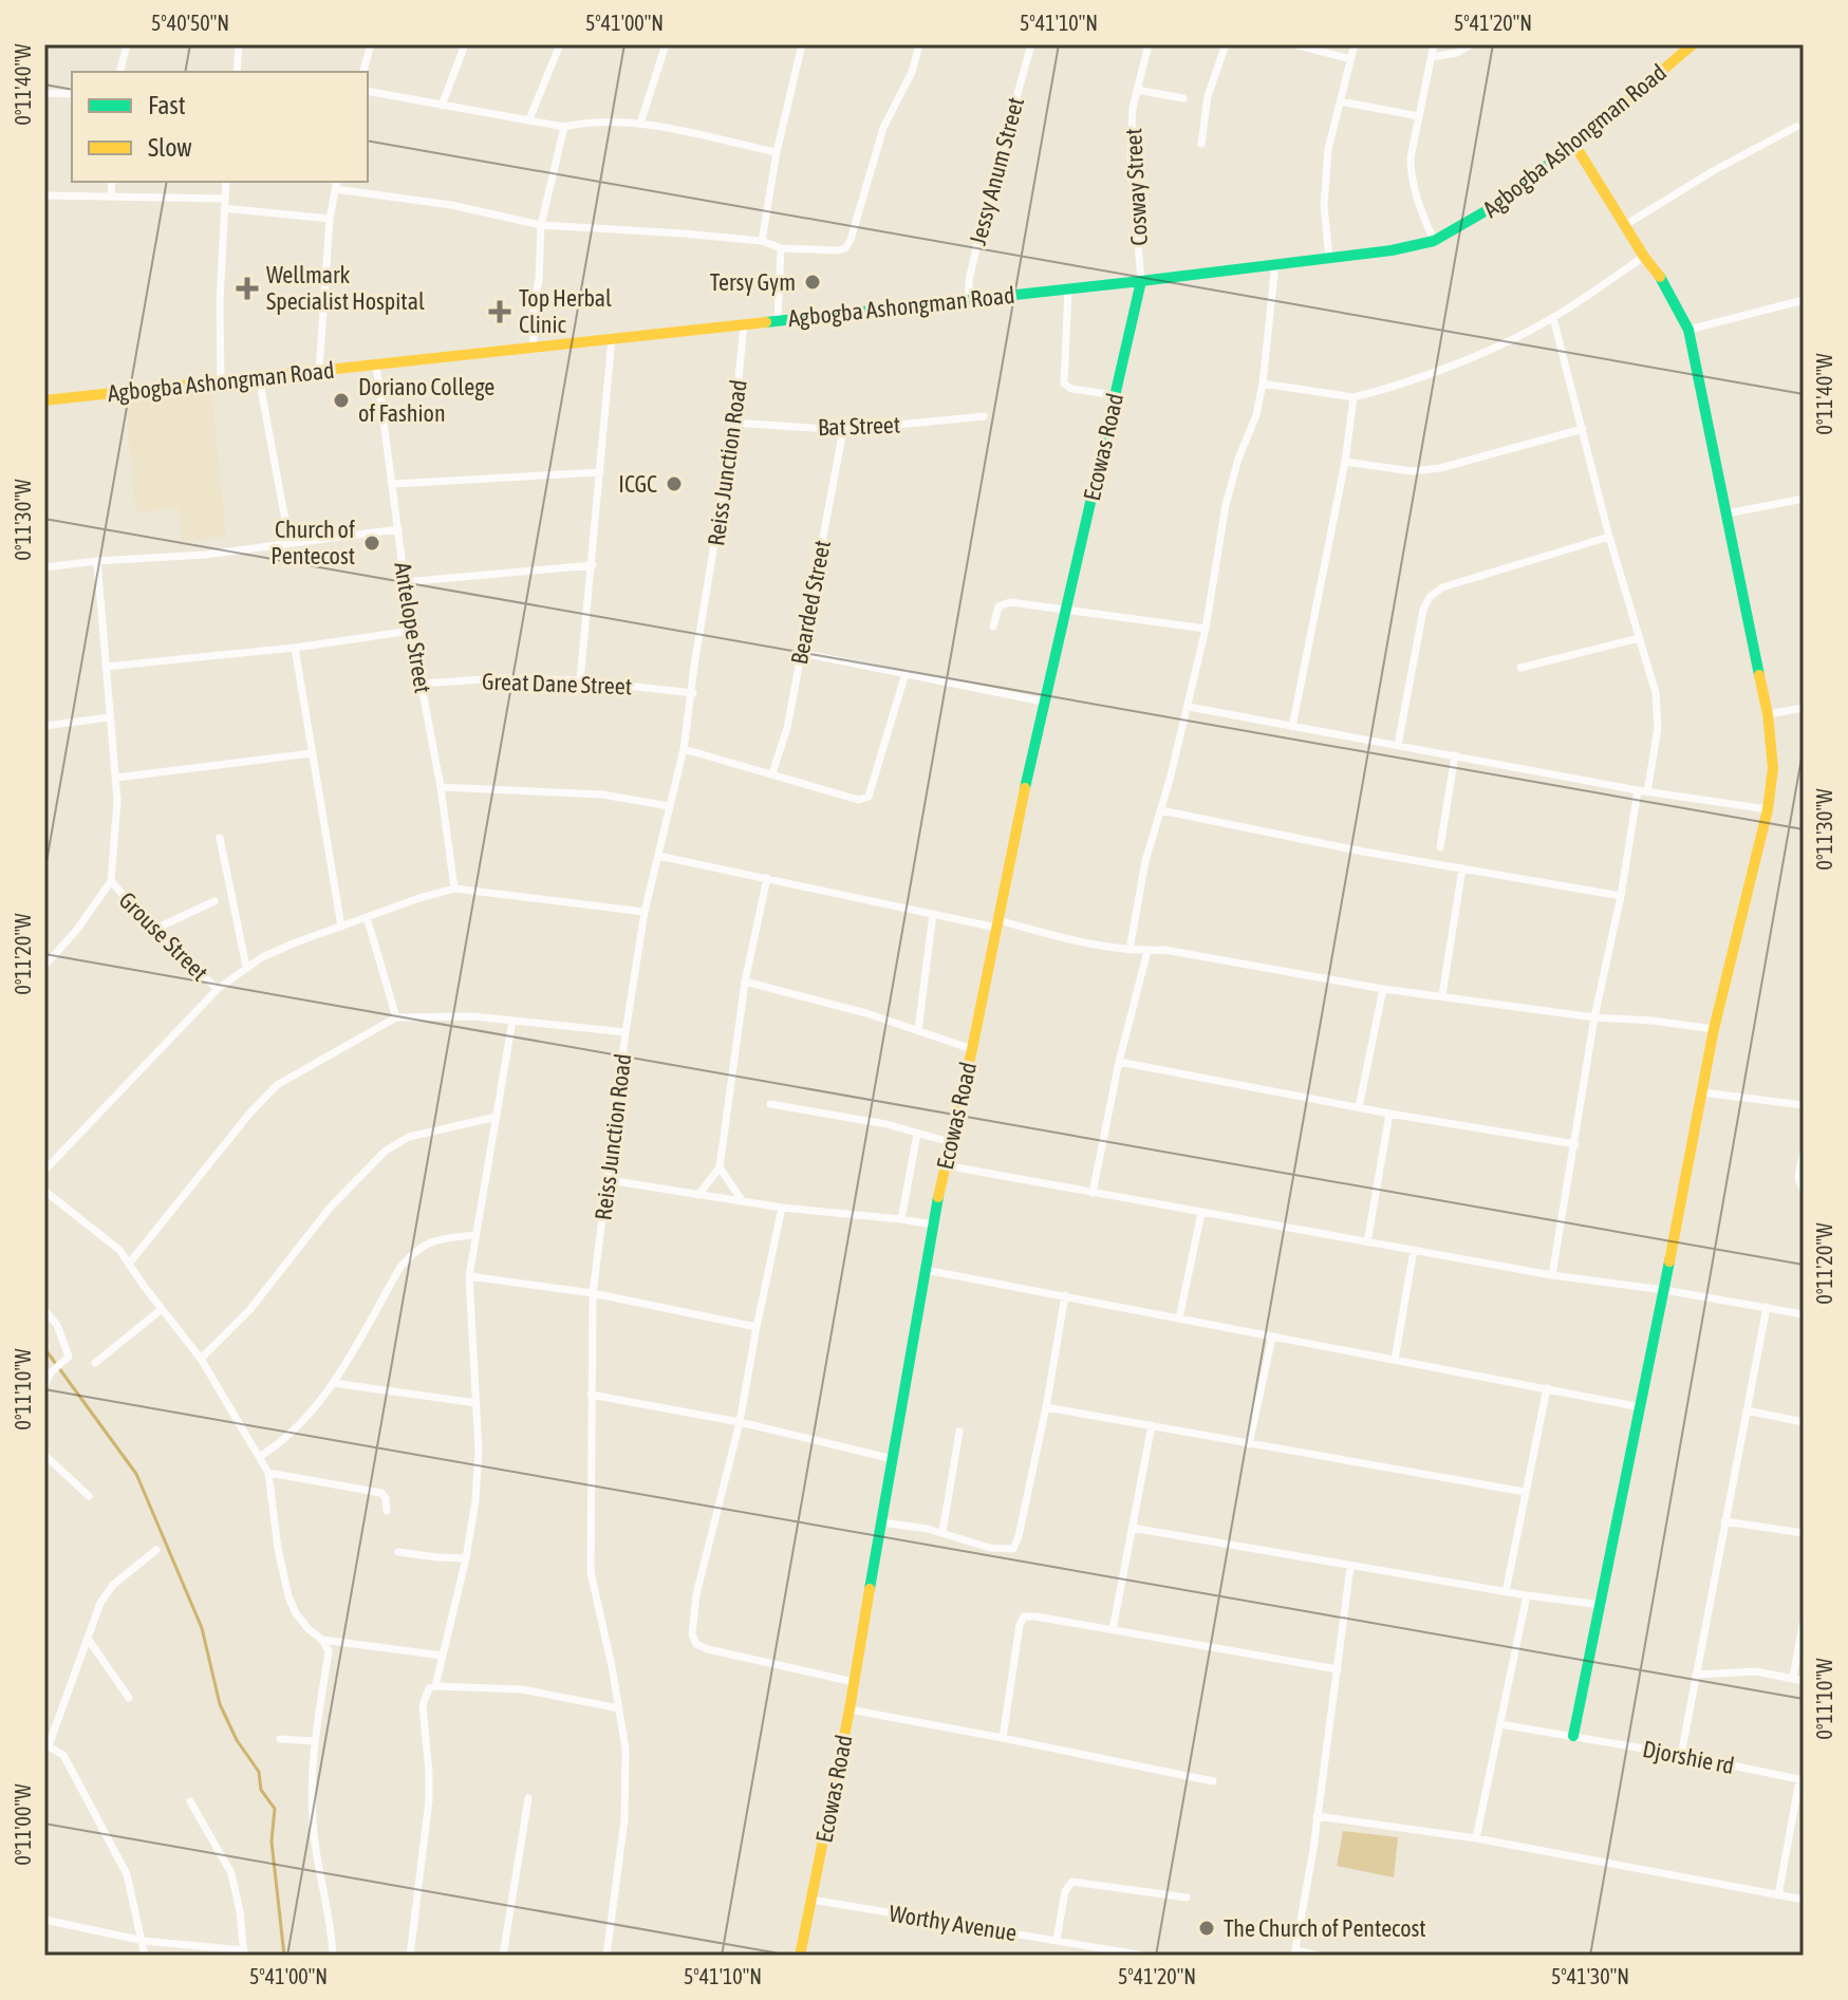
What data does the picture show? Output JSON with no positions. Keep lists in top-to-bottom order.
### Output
{
  "streets": {
    "street": [
      "Agbogba Ashongman Road",
      "Jessy Anum Street",
      "Cosway Street",
      "Bat Street",
      "Ecowas Road",
      "Reiss Junction Road",
      "Bearded Street",
      "Antelope Street",
      "Great Dane Street",
      "Grouse Street",
      "Djorshie rd",
      "Worthy Avenue"
    ]
  },
  "crossings": [
    ["Agbogba Ashongman Road", "Jessy Anum Street"],
    ["Agbogba Ashongman Road", "Cosway Street"],
    ["Agbogba Ashongman Road", "Ecowas Road"],
    ["Agbogba Ashongman Road", "Reiss Junction Road"],
    ["Agbogba Ashongman Road", "Antelope Street"],
    ["Cosway Street", "Ecowas Road"],
    ["Bat Street", "Reiss Junction Road"],
    ["Bat Street", "Bearded Street"],
    ["Ecowas Road", "Worthy Avenue"],
    ["Reiss Junction Road", "Great Dane Street"],
    ["Antelope Street", "Great Dane Street"]
  ],
  "places": {
    "other": [
      "Tersy Gym",
      "Doriano College of Fashion",
      "ICGC",
      "Church of Pentecost",
      "The Church of Pentecost"
    ],
    "health": ["Wellmark Specialist Hospital", "Top Herbal Clinic"]
  },
  "legend": ["Fast", "Slow"],
  "coordinates": [
    "5°40'50\"N",
    "5°41'00\"N",
    "5°41'10\"N",
    "5°41'20\"N",
    "0°11'40\"W",
    "0°11'30\"W",
    "0°11'20\"W",
    "0°11'10\"W",
    "0°11'00\"W",
    "5°41'30\"N"
  ]
}
